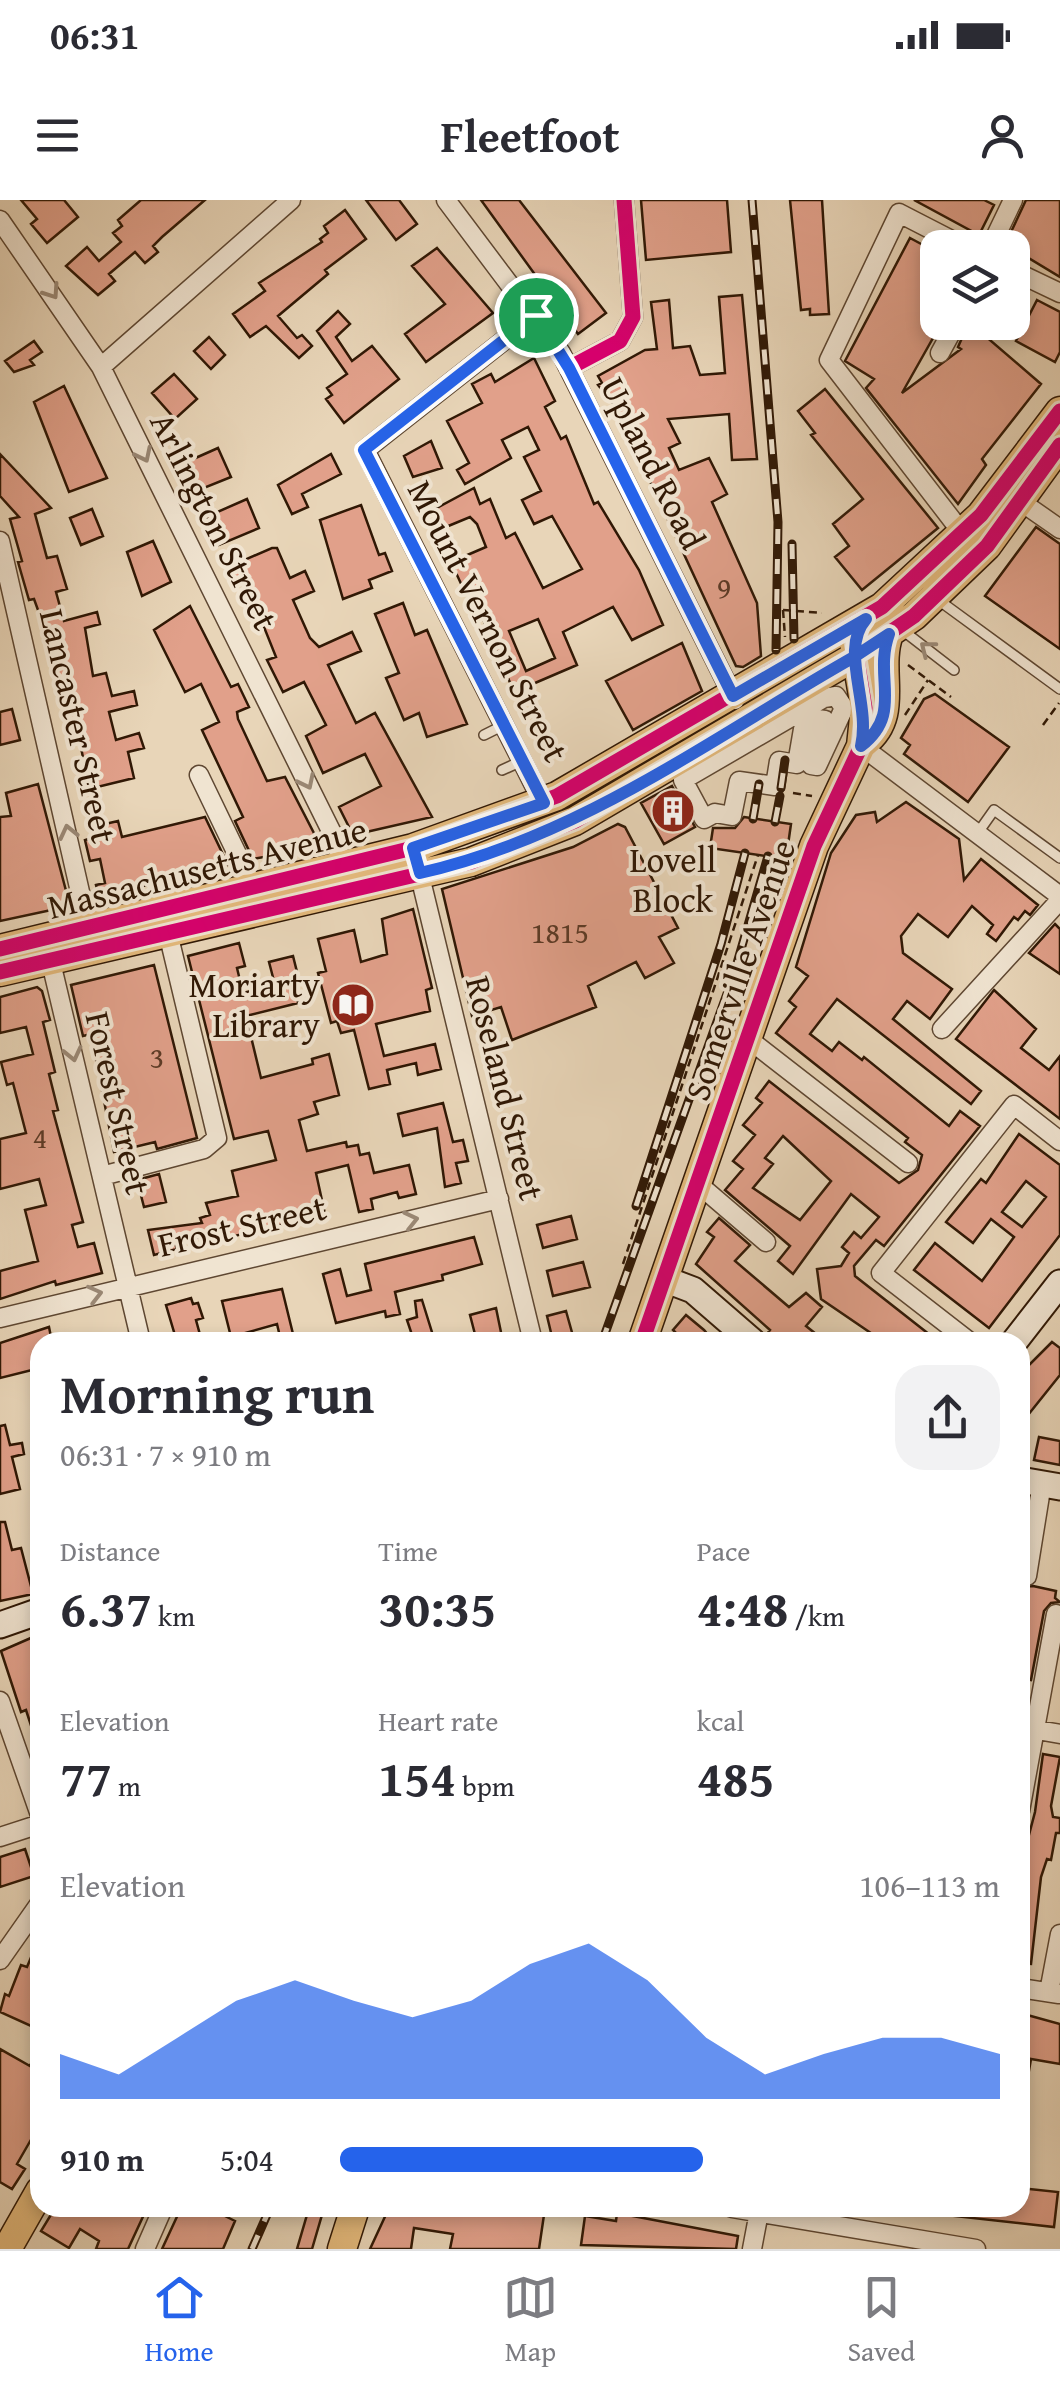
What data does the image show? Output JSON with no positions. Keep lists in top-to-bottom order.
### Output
{
  "streets": {
    "main road": ["Massachusetts Avenue", "Somerville Avenue"],
    "street": [
      "Upland Road",
      "Arlington Street",
      "Mount Vernon Street",
      "Lancaster Street",
      "Roseland Street",
      "Forest Street",
      "Frost Street"
    ]
  },
  "crossings": [
    ["Upland Road", "Mount Vernon Street"],
    ["Upland Road", "Massachusetts Avenue"],
    ["Arlington Street", "Massachusetts Avenue"],
    ["Mount Vernon Street", "Massachusetts Avenue"],
    ["Lancaster Street", "Massachusetts Avenue"],
    ["Massachusetts Avenue", "Somerville Avenue"],
    ["Massachusetts Avenue", "Roseland Street"],
    ["Massachusetts Avenue", "Forest Street"],
    ["Roseland Street", "Frost Street"],
    ["Forest Street", "Frost Street"]
  ],
  "one_way": [
    "Arlington Street",
    "Lancaster Street",
    "Forest Street",
    "Frost Street"
  ],
  "places": {
    "building": ["Lovell Block"],
    "library": ["Moriarty Library"]
  },
  "house_numbers": [
    "9",
    "1815",
    "3",
    "4"
  ],
  "page": {
    "status": "06:31",
    "header": "Fleetfoot",
    "heading": ["Morning run", "06:31 · 7 × 910 m"],
    "stats": [
      ["Distance", "6.37 km"],
      ["Time", "30:35"],
      ["Pace", "4:48 /km"],
      ["Elevation", "77 m"],
      ["Heart rate", "154 bpm"],
      ["kcal", "485"]
    ],
    "chart": ["Elevation", "106–113 m"],
    "list": [
      {
        "name": "910 m",
        "note": "5:04"
      }
    ],
    "tabs": ["Home", "Map", "Saved"]
  }
}
